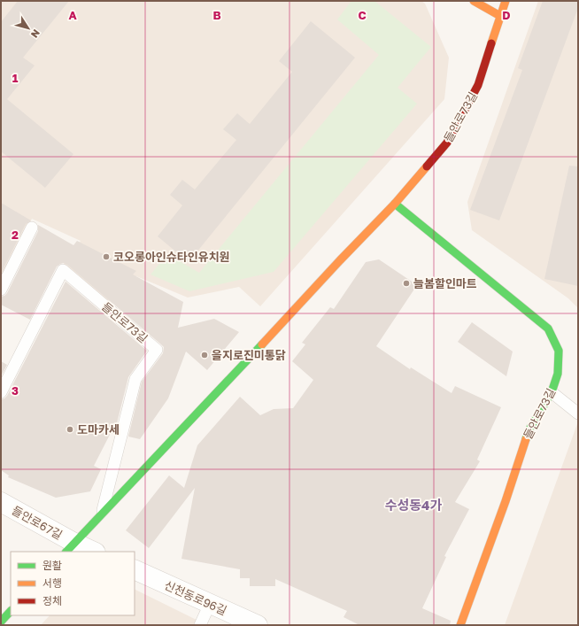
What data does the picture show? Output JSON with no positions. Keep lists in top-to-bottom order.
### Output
{
  "streets": {
    "street": ["들안로73길", "들안로67길", "신천동로96길"]
  },
  "crossings": [
    ["들안로73길", "들안로67길"]
  ],
  "districts": ["수성동4가"],
  "places": [
    "코오롱아인슈타인유치원",
    "늘봄할인마트",
    "을지로진미통닭",
    "도마카세"
  ],
  "legend": ["원활", "서행", "정체"],
  "north": "bottom right",
  "grid": {
    "columns": [
      "A",
      "B",
      "C",
      "D"
    ],
    "rows": ["1", "2", "3"]
  }
}
